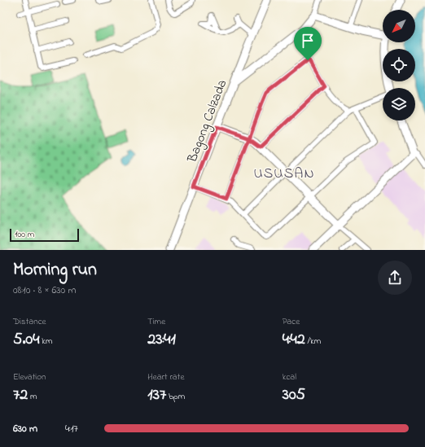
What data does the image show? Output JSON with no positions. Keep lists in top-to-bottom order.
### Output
{
  "streets": {
    "street": ["Bagong Calzada"]
  },
  "districts": ["USUSAN"],
  "scale_bar": "100 m",
  "north": "bottom left",
  "page": {
    "scale": "100 m",
    "heading": ["Morning run", "08:10 · 8 × 630 m"],
    "stats": [
      ["Distance", "5.04 km"],
      ["Time", "23:41"],
      ["Pace", "4:42 /km"],
      ["Elevation", "72 m"],
      ["Heart rate", "137 bpm"],
      ["kcal", "305"]
    ],
    "list": [
      {
        "name": "630 m",
        "note": "4:17"
      }
    ]
  }
}
